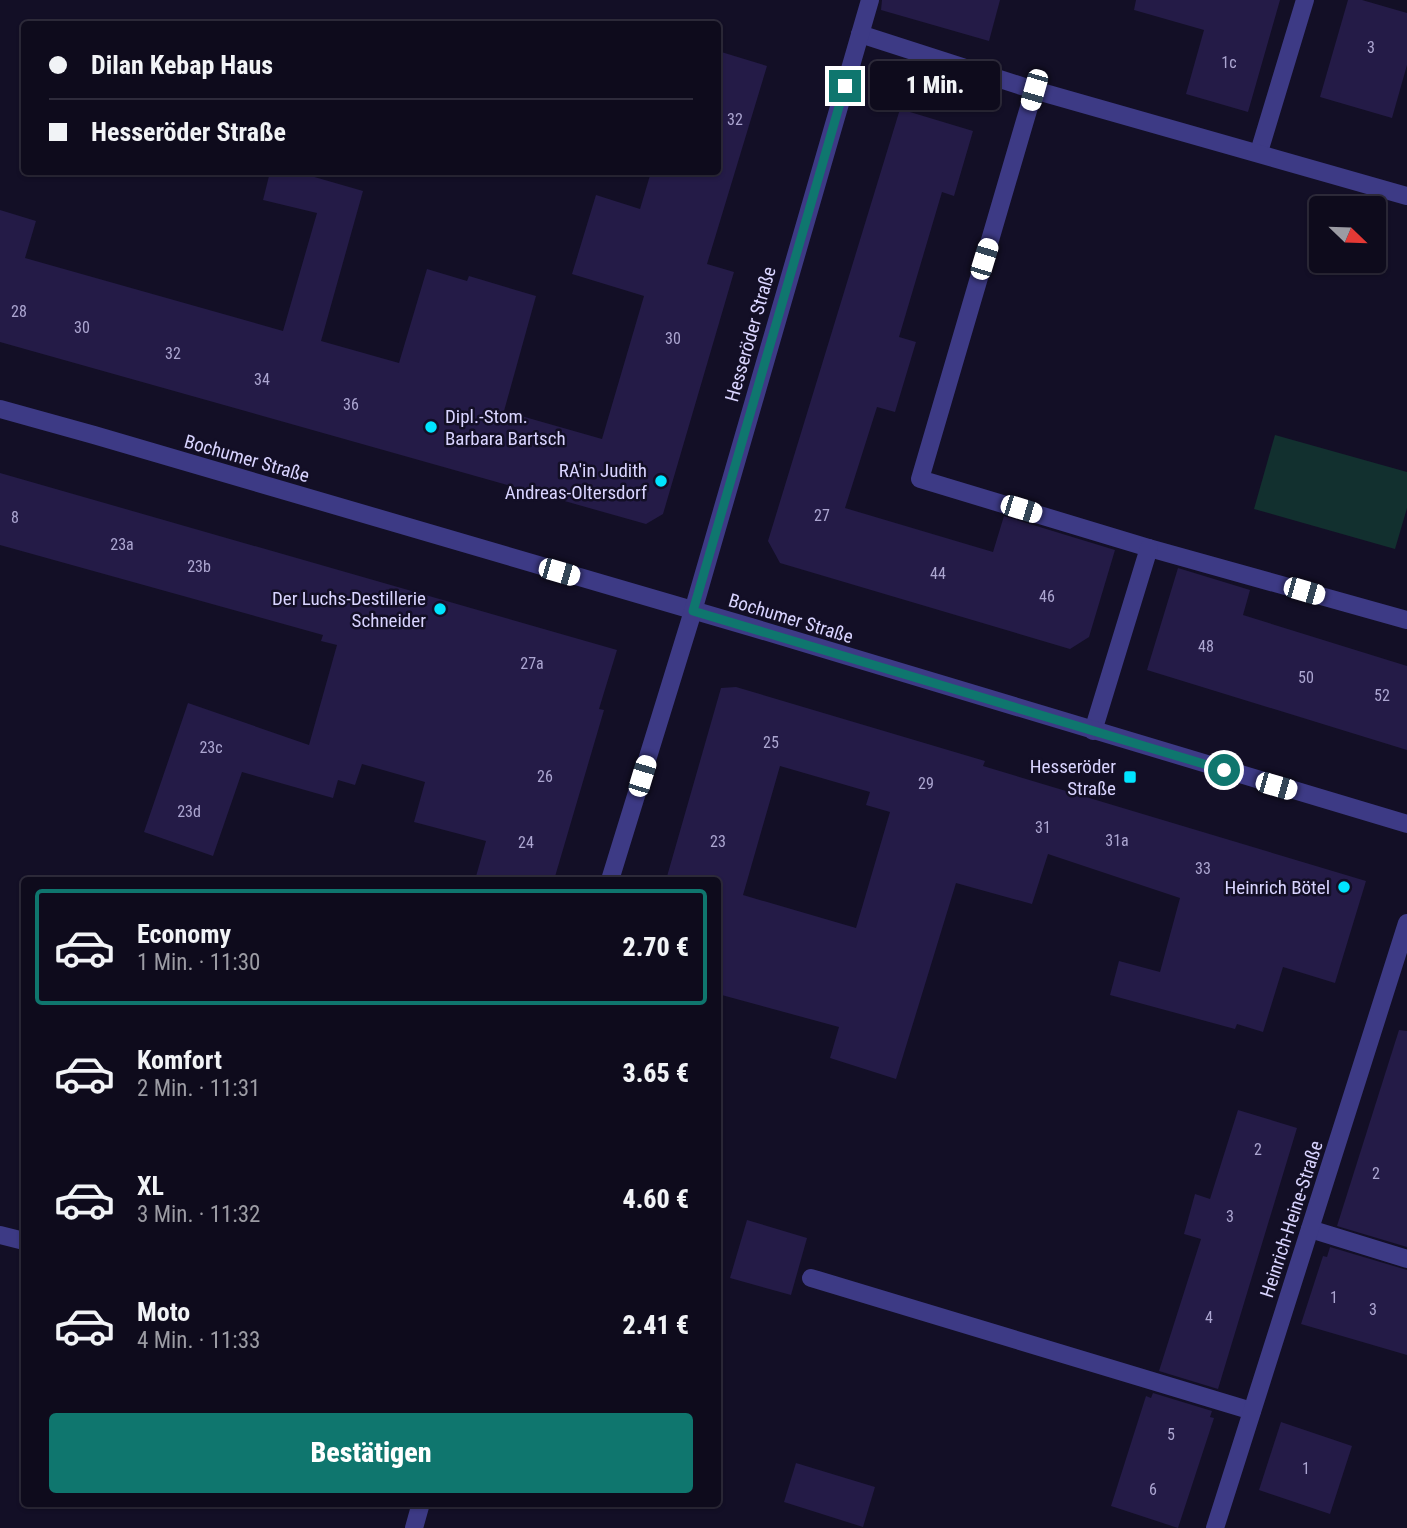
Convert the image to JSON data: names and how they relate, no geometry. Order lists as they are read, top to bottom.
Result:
{
  "streets": {
    "street": ["Hesseröder Straße", "Bochumer Straße", "Heinrich-Heine-Straße"]
  },
  "crossings": [
    ["Hesseröder Straße", "Bochumer Straße"]
  ],
  "places": {
    "other": [
      "Dipl.-Stom. Barbara Bartsch",
      "RA'in Judith Andreas-Oltersdorf",
      "Der Luchs-Destillerie Schneider",
      "Heinrich Bötel"
    ],
    "transit": ["Hesseröder Straße"]
  },
  "house_numbers": [
    "3",
    "1c",
    "32",
    "28",
    "30",
    "30",
    "32",
    "34",
    "36",
    "27",
    "8",
    "23a",
    "23b",
    "44",
    "46",
    "48",
    "27a",
    "50",
    "52",
    "25",
    "23c",
    "26",
    "29",
    "23d",
    "31",
    "31a",
    "23",
    "24",
    "33",
    "2",
    "2",
    "3",
    "1",
    "3",
    "4",
    "5",
    "1",
    "6"
  ],
  "north": "bottom right",
  "page": {
    "banner": ["Dilan Kebap Haus", "Hesseröder Straße"],
    "bubble": "1 Min.",
    "list": [
      {
        "name": "Economy",
        "note": "1 Min. · 11:30",
        "value": "2.70 €"
      },
      {
        "name": "Komfort",
        "note": "2 Min. · 11:31",
        "value": "3.65 €"
      },
      {
        "name": "XL",
        "note": "3 Min. · 11:32",
        "value": "4.60 €"
      },
      {
        "name": "Moto",
        "note": "4 Min. · 11:33",
        "value": "2.41 €"
      }
    ],
    "buttons": "Bestätigen"
  }
}
